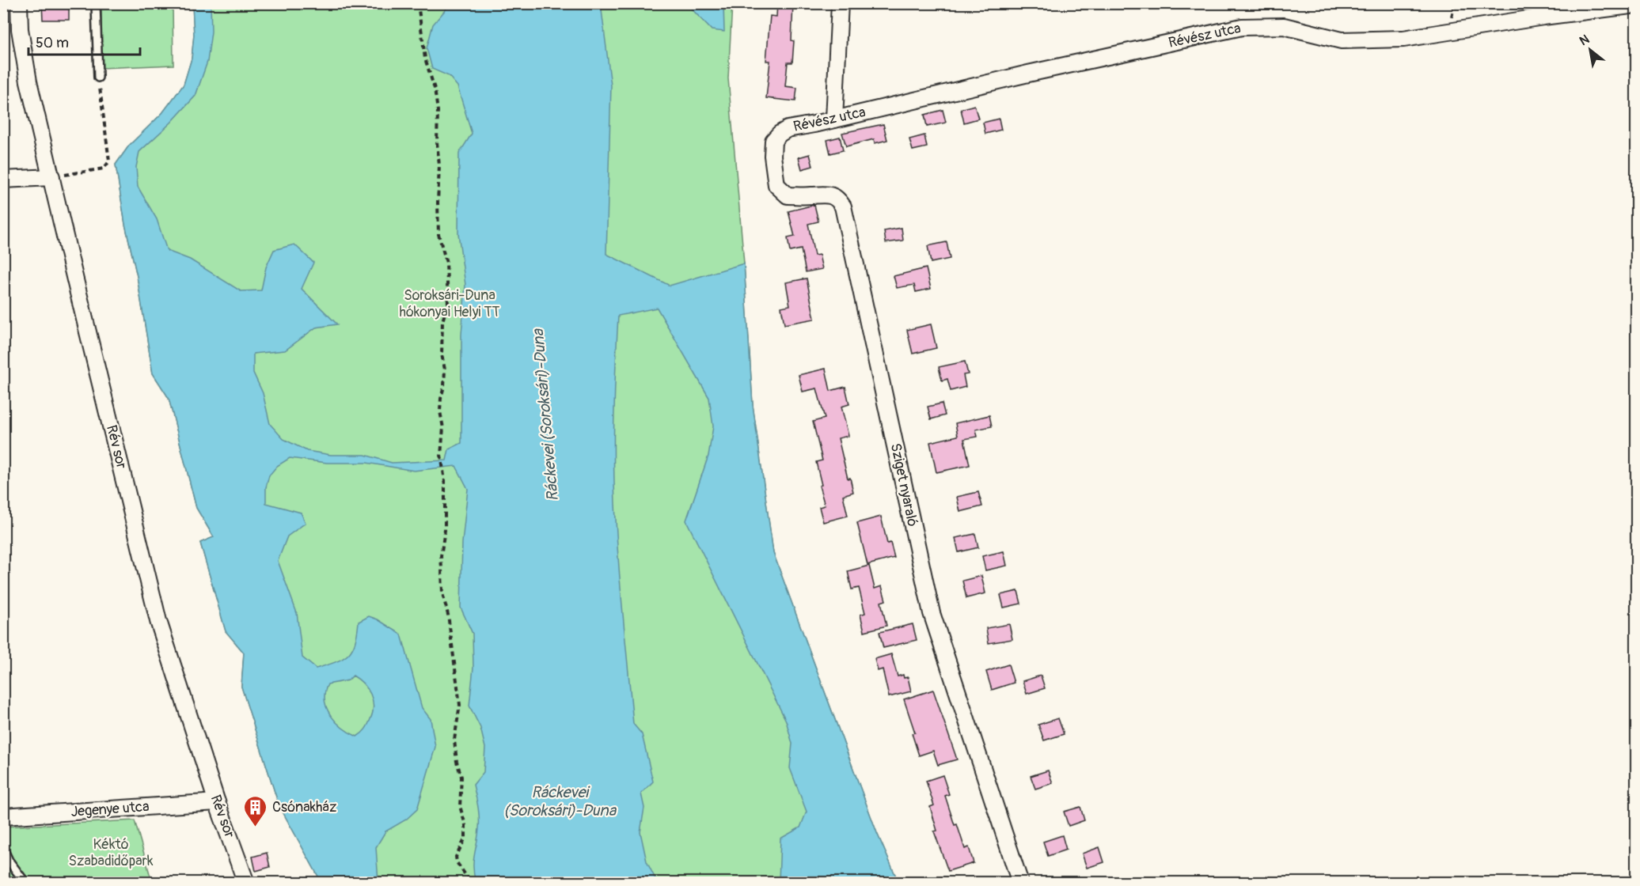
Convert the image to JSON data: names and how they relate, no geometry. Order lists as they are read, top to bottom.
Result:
{
  "streets": {
    "street": [
      "Révész utca",
      "Rév sor",
      "Sziget nyaraló",
      "Jegenye utca"
    ]
  },
  "crossings": [
    ["Révész utca", "Sziget nyaraló"],
    ["Rév sor", "Jegenye utca"]
  ],
  "water": ["Ráckevei (Soroksári)-Duna"],
  "parks": ["Soroksári-Duna hókonyai Helyi TT", "Kéktó Szabadidőpark"],
  "places": {
    "building": ["Csónakház"]
  },
  "scale_bar": "50 m",
  "north": "top left"
}
